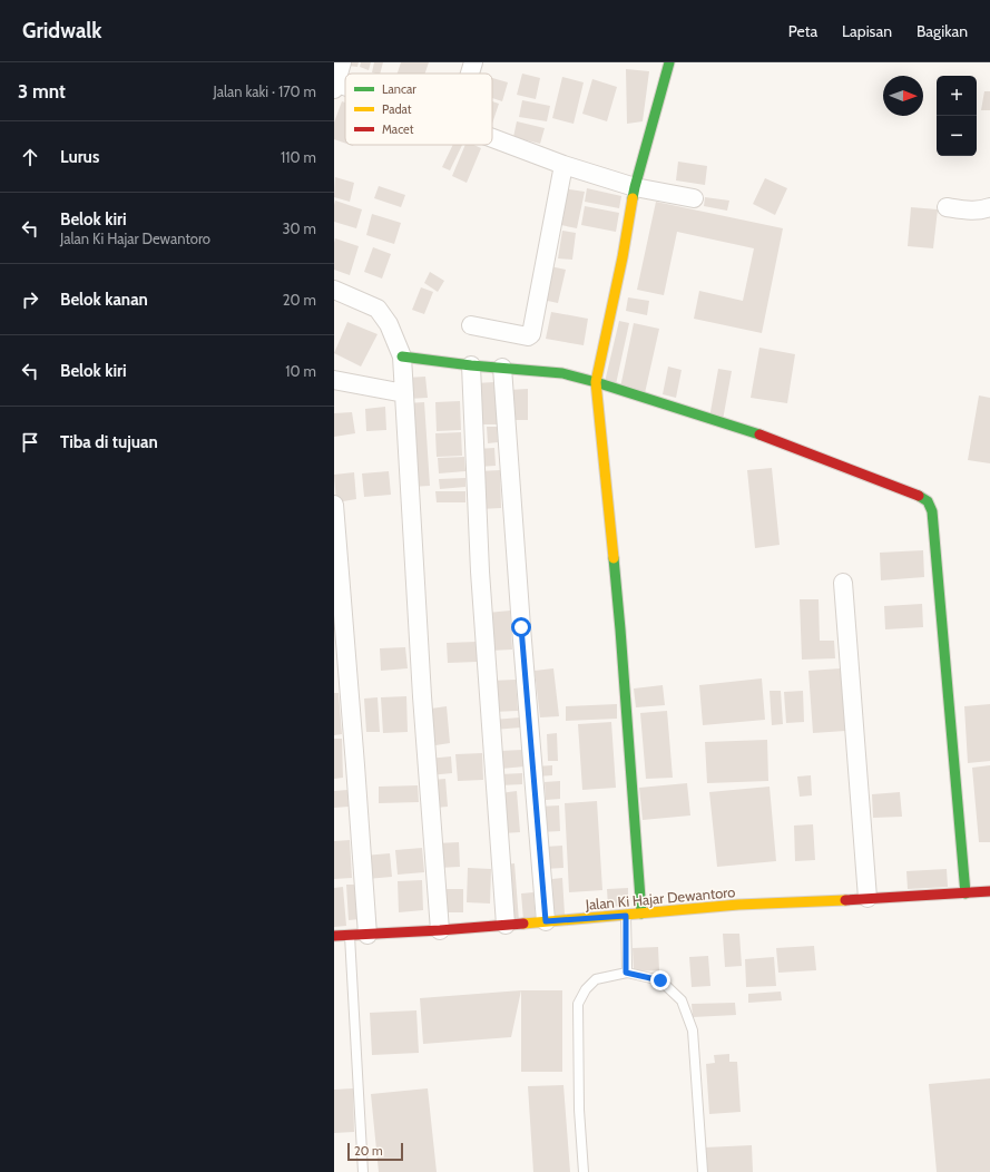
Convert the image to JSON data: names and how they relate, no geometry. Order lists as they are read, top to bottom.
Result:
{
  "streets": {
    "street": ["Jalan Ki Hajar Dewantoro"]
  },
  "legend": ["Lancar", "Padat", "Macet"],
  "scale_bar": "20 m",
  "north": "right",
  "page": {
    "header": "Gridwalk",
    "nav": ["Peta", "Lapisan", "Bagikan"],
    "heading": ["3 mnt", "Jalan kaki · 170 m"],
    "map_buttons": ["+", "−"],
    "list": [
      ["Lurus", "110 m"],
      ["Belok kiri", "Jalan Ki Hajar Dewantoro", "30 m"],
      ["Belok kanan", "20 m"],
      ["Belok kiri", "10 m"],
      "Tiba di tujuan"
    ],
    "scale": "20 m"
  }
}
